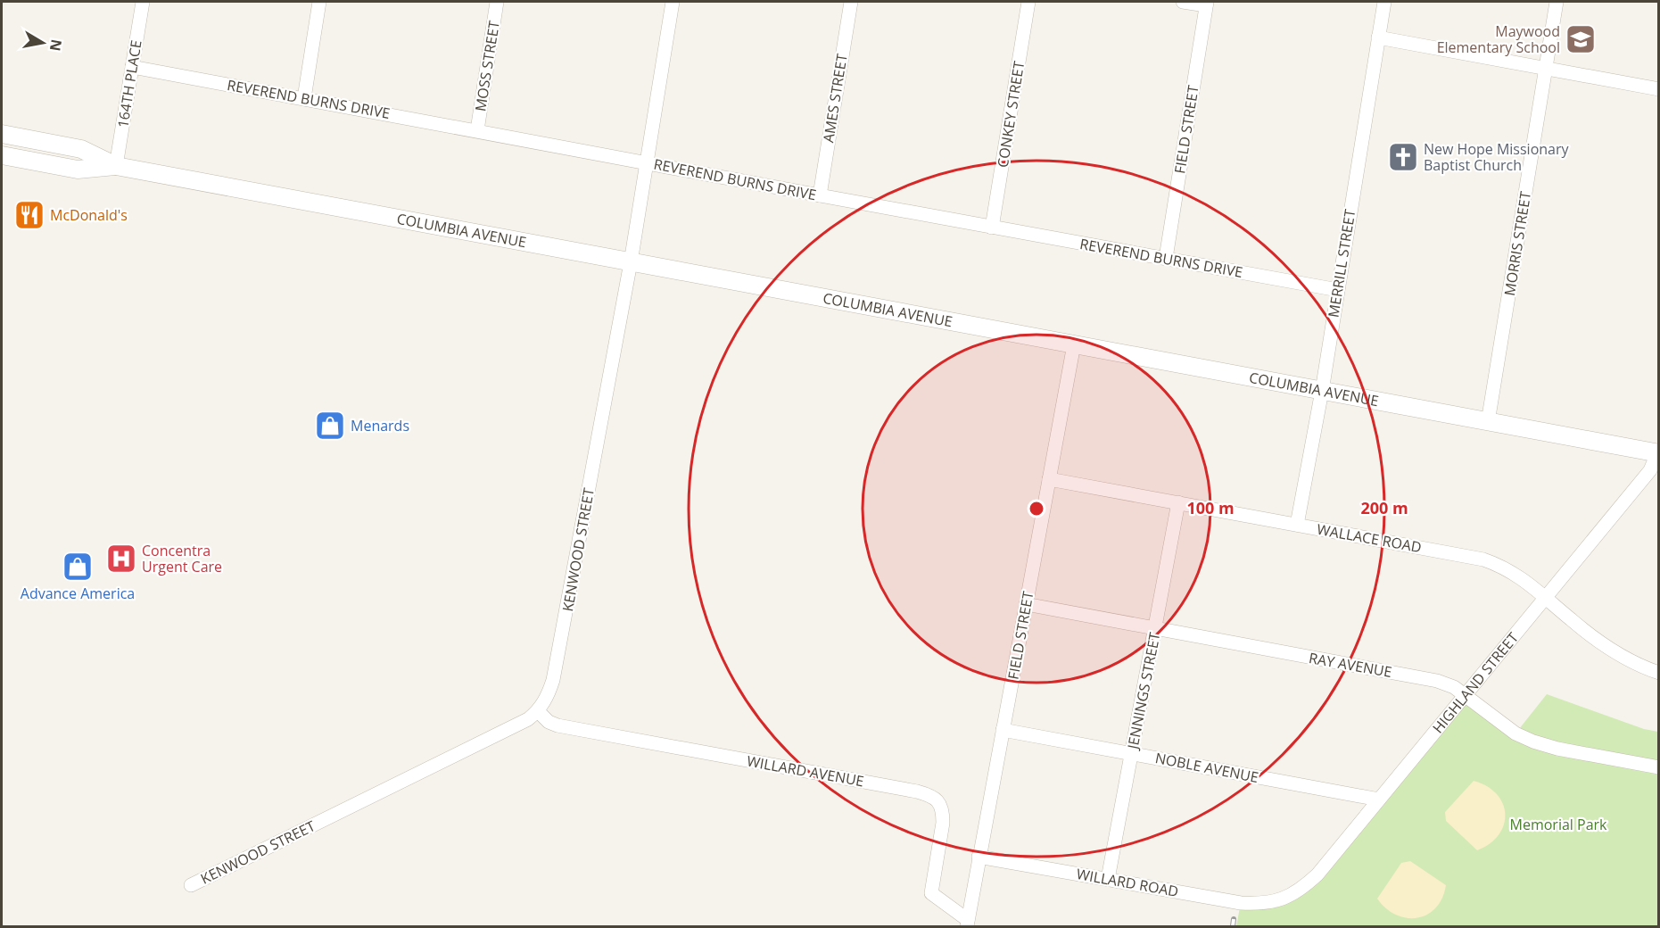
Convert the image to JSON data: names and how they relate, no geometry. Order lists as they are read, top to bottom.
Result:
{
  "streets": {
    "street": [
      "MOSS STREET",
      "164TH PLACE",
      "AMES STREET",
      "REVEREND BURNS DRIVE",
      "CONKEY STREET",
      "FIELD STREET",
      "COLUMBIA AVENUE",
      "MORRIS STREET",
      "MERRILL STREET",
      "WALLACE ROAD",
      "KENWOOD STREET",
      "RAY AVENUE",
      "HIGHLAND STREET",
      "JENNINGS STREET",
      "NOBLE AVENUE",
      "WILLARD AVENUE",
      "WILLARD ROAD"
    ]
  },
  "crossings": [
    ["MOSS STREET", "REVEREND BURNS DRIVE"],
    ["164TH PLACE", "REVEREND BURNS DRIVE"],
    ["164TH PLACE", "COLUMBIA AVENUE"],
    ["AMES STREET", "REVEREND BURNS DRIVE"],
    ["REVEREND BURNS DRIVE", "CONKEY STREET"],
    ["REVEREND BURNS DRIVE", "FIELD STREET"],
    ["REVEREND BURNS DRIVE", "MERRILL STREET"],
    ["REVEREND BURNS DRIVE", "KENWOOD STREET"],
    ["FIELD STREET", "COLUMBIA AVENUE"],
    ["FIELD STREET", "WALLACE ROAD"],
    ["FIELD STREET", "RAY AVENUE"],
    ["FIELD STREET", "NOBLE AVENUE"],
    ["FIELD STREET", "WILLARD AVENUE"],
    ["FIELD STREET", "WILLARD ROAD"],
    ["COLUMBIA AVENUE", "MORRIS STREET"],
    ["COLUMBIA AVENUE", "MERRILL STREET"],
    ["COLUMBIA AVENUE", "KENWOOD STREET"],
    ["COLUMBIA AVENUE", "HIGHLAND STREET"],
    ["MERRILL STREET", "WALLACE ROAD"],
    ["WALLACE ROAD", "HIGHLAND STREET"],
    ["WALLACE ROAD", "JENNINGS STREET"],
    ["KENWOOD STREET", "WILLARD AVENUE"],
    ["RAY AVENUE", "HIGHLAND STREET"],
    ["RAY AVENUE", "JENNINGS STREET"],
    ["HIGHLAND STREET", "NOBLE AVENUE"],
    ["HIGHLAND STREET", "WILLARD ROAD"],
    ["JENNINGS STREET", "NOBLE AVENUE"],
    ["JENNINGS STREET", "WILLARD ROAD"]
  ],
  "parks": ["Memorial Park"],
  "places": {
    "school or university": ["Maywood Elementary School"],
    "church": ["New Hope Missionary Baptist Church"],
    "restaurant": ["McDonald's"],
    "shop": ["Menards", "Advance America"],
    "hospital": ["Concentra Urgent Care"]
  },
  "north": "right",
  "rings": ["100 m", "200 m"]
}
